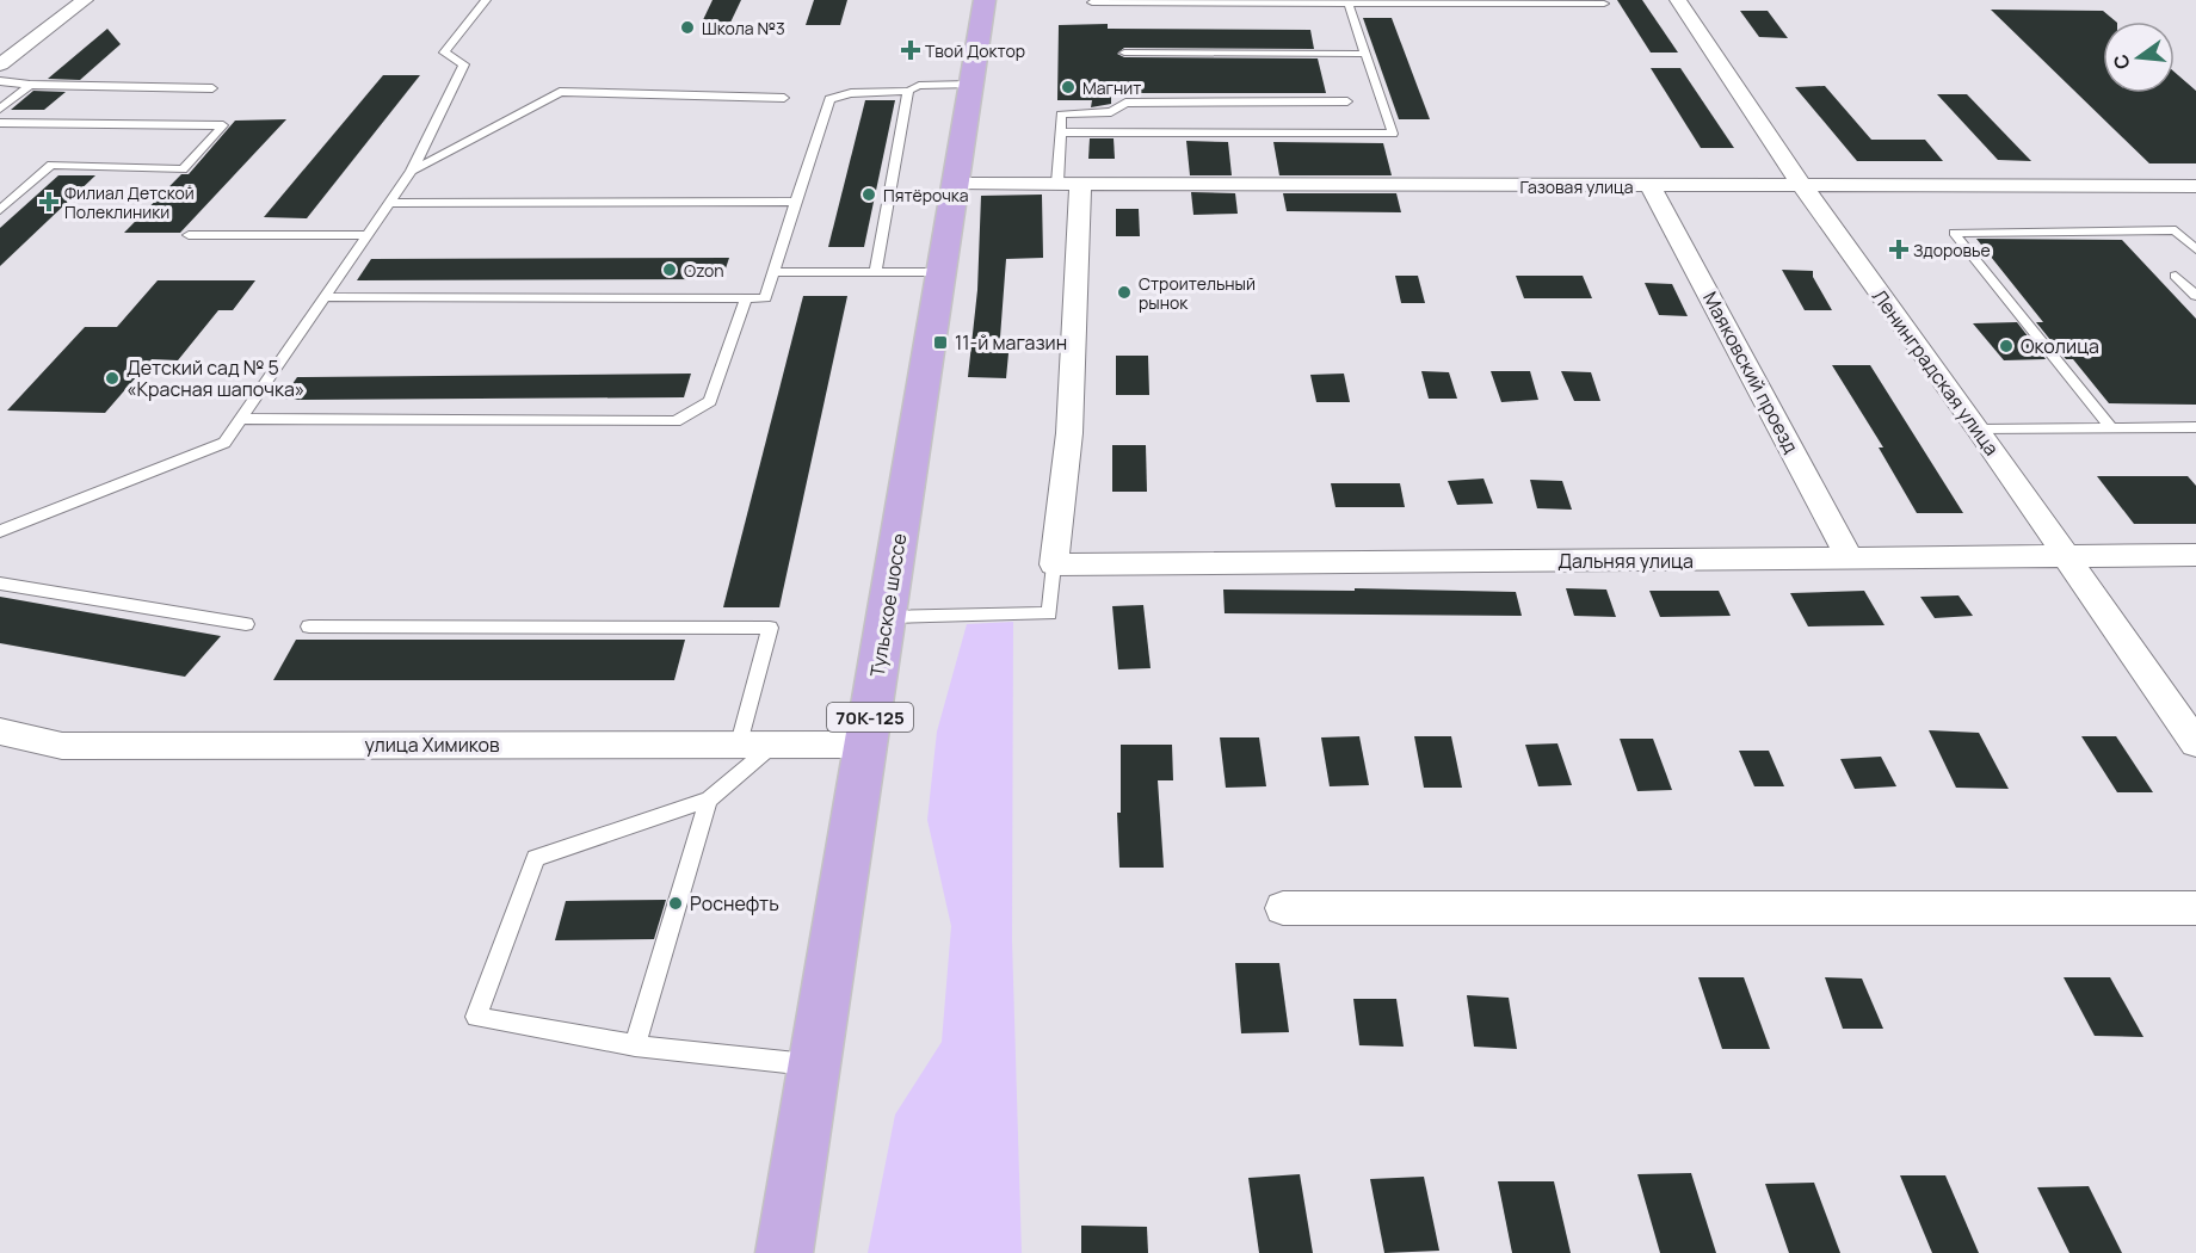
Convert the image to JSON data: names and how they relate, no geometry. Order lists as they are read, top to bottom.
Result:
{
  "streets": {
    "main road": ["Тульское шоссе", "70К-125"],
    "street": [
      "Газовая улица",
      "Маяковский проезд",
      "Ленинградская улица",
      "Дальняя улица",
      "улица Химиков"
    ]
  },
  "crossings": [
    ["Газовая улица", "Маяковский проезд"],
    ["Газовая улица", "Ленинградская улица"],
    ["Газовая улица", "Тульское шоссе"],
    ["Маяковский проезд", "Дальняя улица"],
    ["Ленинградская улица", "Дальняя улица"],
    ["Тульское шоссе", "улица Химиков"]
  ],
  "places": {
    "other": [
      "Школа №3",
      "Магнит",
      "Пятёрочка",
      "Ozon",
      "Строительный рынок",
      "Околица",
      "Детский сад № 5 «Красная шапочка»",
      "Роснефть"
    ],
    "health": ["Твой Доктор", "Филиал Детской Полеклиники", "Здоровье"],
    "transit": ["11-й магазин"]
  },
  "north": "left"
}
